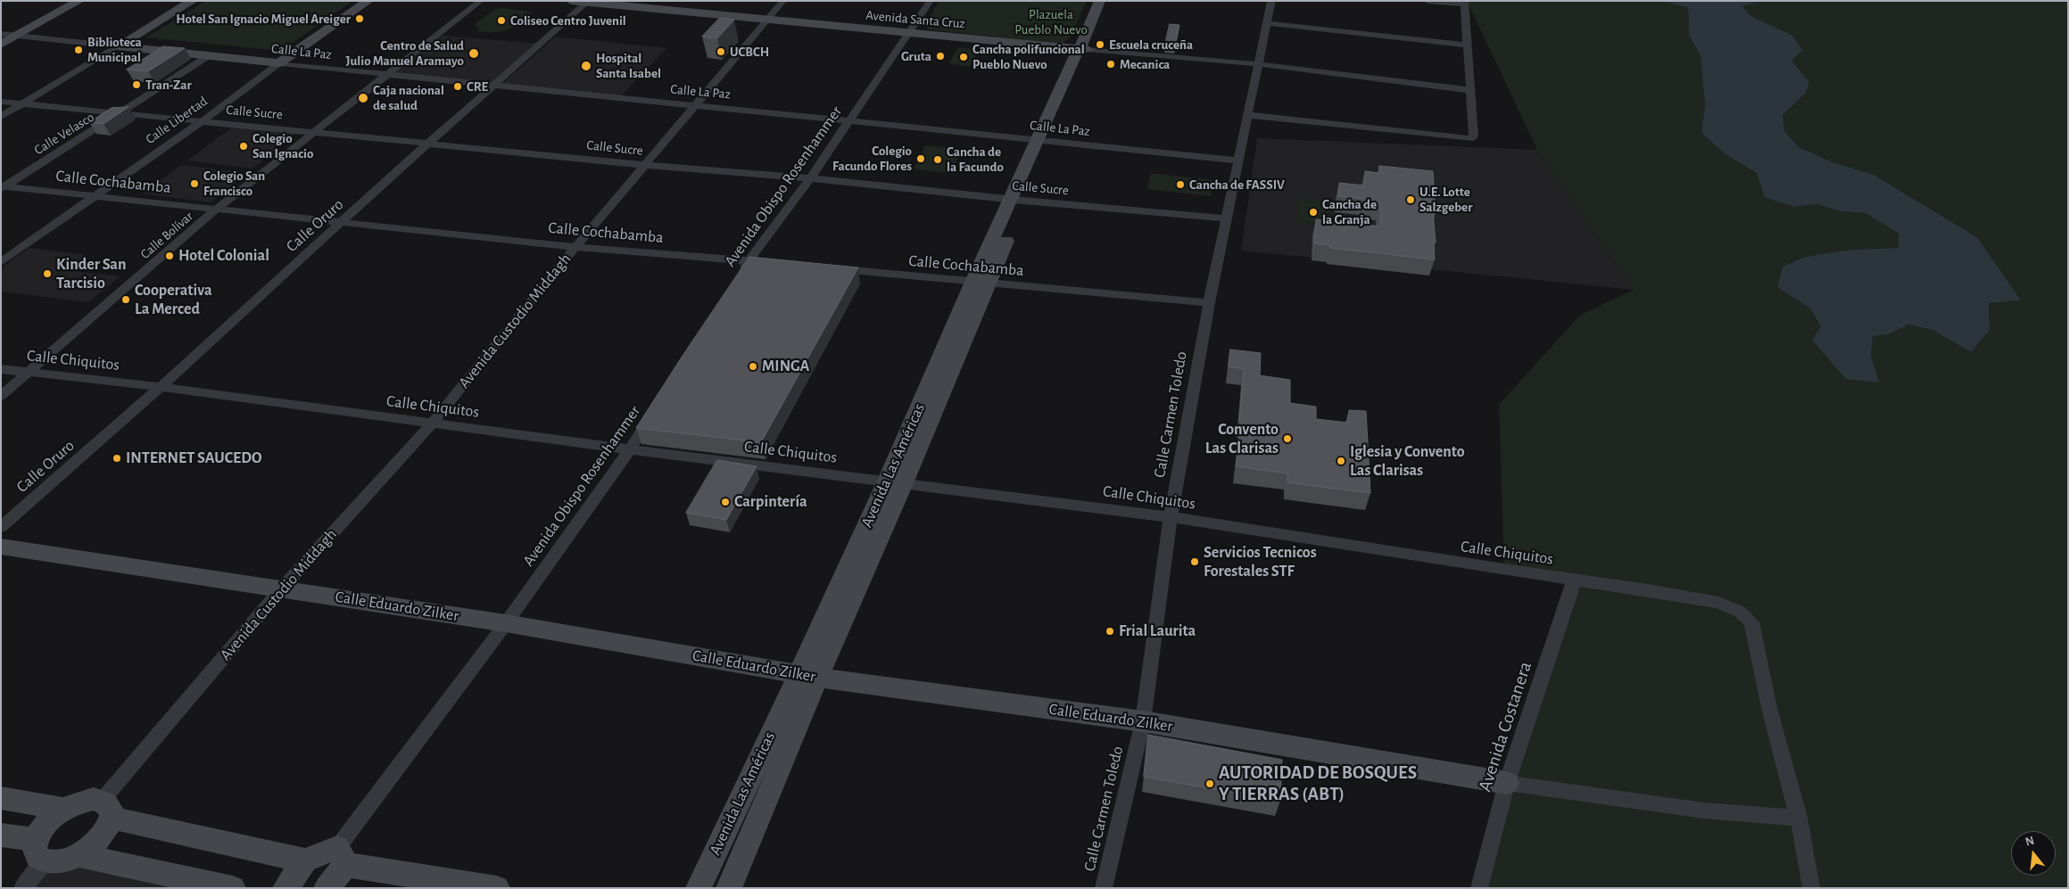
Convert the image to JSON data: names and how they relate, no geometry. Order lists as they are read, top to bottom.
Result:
{
  "streets": {
    "main road": [
      "Avenida Santa Cruz",
      "Calle La Paz",
      "Calle Libertad",
      "Avenida Las Américas",
      "Calle Eduardo Zilker"
    ],
    "street": [
      "Calle Sucre",
      "Calle Velasco",
      "Calle Cochabamba",
      "Avenida Obispo Rosenhammer",
      "Calle Oruro",
      "Calle Bolívar",
      "Avenida Custodio Middagh",
      "Calle Chiquitos",
      "Calle Carmen Toledo",
      "Avenida Costanera"
    ]
  },
  "crossings": [
    ["Avenida Santa Cruz", "Avenida Obispo Rosenhammer"],
    ["Avenida Santa Cruz", "Calle Oruro"],
    ["Avenida Santa Cruz", "Avenida Custodio Middagh"],
    ["Avenida Santa Cruz", "Calle Carmen Toledo"],
    ["Avenida Santa Cruz", "Avenida Las Américas"],
    ["Calle La Paz", "Calle Libertad"],
    ["Calle La Paz", "Calle Velasco"],
    ["Calle La Paz", "Avenida Obispo Rosenhammer"],
    ["Calle La Paz", "Calle Oruro"],
    ["Calle La Paz", "Calle Bolívar"],
    ["Calle La Paz", "Avenida Custodio Middagh"],
    ["Calle La Paz", "Calle Carmen Toledo"],
    ["Calle La Paz", "Avenida Las Américas"],
    ["Calle Sucre", "Calle Libertad"],
    ["Calle Sucre", "Calle Velasco"],
    ["Calle Sucre", "Avenida Obispo Rosenhammer"],
    ["Calle Sucre", "Calle Oruro"],
    ["Calle Sucre", "Calle Bolívar"],
    ["Calle Sucre", "Avenida Custodio Middagh"],
    ["Calle Sucre", "Calle Carmen Toledo"],
    ["Calle Sucre", "Avenida Las Américas"],
    ["Calle Libertad", "Calle Cochabamba"],
    ["Calle Velasco", "Calle Cochabamba"],
    ["Calle Cochabamba", "Avenida Obispo Rosenhammer"],
    ["Calle Cochabamba", "Calle Oruro"],
    ["Calle Cochabamba", "Calle Bolívar"],
    ["Calle Cochabamba", "Avenida Custodio Middagh"],
    ["Calle Cochabamba", "Calle Carmen Toledo"],
    ["Calle Cochabamba", "Avenida Las Américas"],
    ["Avenida Obispo Rosenhammer", "Calle Chiquitos"],
    ["Avenida Obispo Rosenhammer", "Calle Eduardo Zilker"],
    ["Calle Oruro", "Calle Chiquitos"],
    ["Calle Bolívar", "Calle Chiquitos"],
    ["Avenida Custodio Middagh", "Calle Chiquitos"],
    ["Avenida Custodio Middagh", "Calle Eduardo Zilker"],
    ["Calle Chiquitos", "Calle Carmen Toledo"],
    ["Calle Chiquitos", "Avenida Las Américas"],
    ["Calle Chiquitos", "Avenida Costanera"],
    ["Calle Carmen Toledo", "Calle Eduardo Zilker"],
    ["Avenida Las Américas", "Calle Eduardo Zilker"],
    ["Calle Eduardo Zilker", "Avenida Costanera"]
  ],
  "parks": ["Plazuela Pueblo Nuevo"],
  "places": [
    "Hotel San Ignacio Miguel Areiger",
    "Coliseo Centro Juvenil",
    "Escuela cruceña",
    "Biblioteca Municipal",
    "UCBCH",
    "Centro de Salud Julio Manuel Aramayo",
    "Gruta",
    "Cancha polifuncional Pueblo Nuevo",
    "Mecanica",
    "Hospital Santa Isabel",
    "Tran-Zar",
    "CRE",
    "Caja nacional de salud",
    "Colegio San Ignacio",
    "Colegio Facundo Flores",
    "Cancha de la Facundo",
    "Colegio San Francisco",
    "Cancha de FASSIV",
    "U.E. Lotte Salzgeber",
    "Cancha de la Granja",
    "Hotel Colonial",
    "Kinder San Tarcisio",
    "Cooperativa La Merced",
    "MINGA",
    "Convento Las Clarisas",
    "INTERNET SAUCEDO",
    "Iglesia y Convento Las Clarisas",
    "Carpintería",
    "Servicios Tecnicos Forestales STF",
    "Frial Laurita",
    "AUTORIDAD DE BOSQUES Y TIERRAS (ABT)"
  ],
  "north": "top"
}
